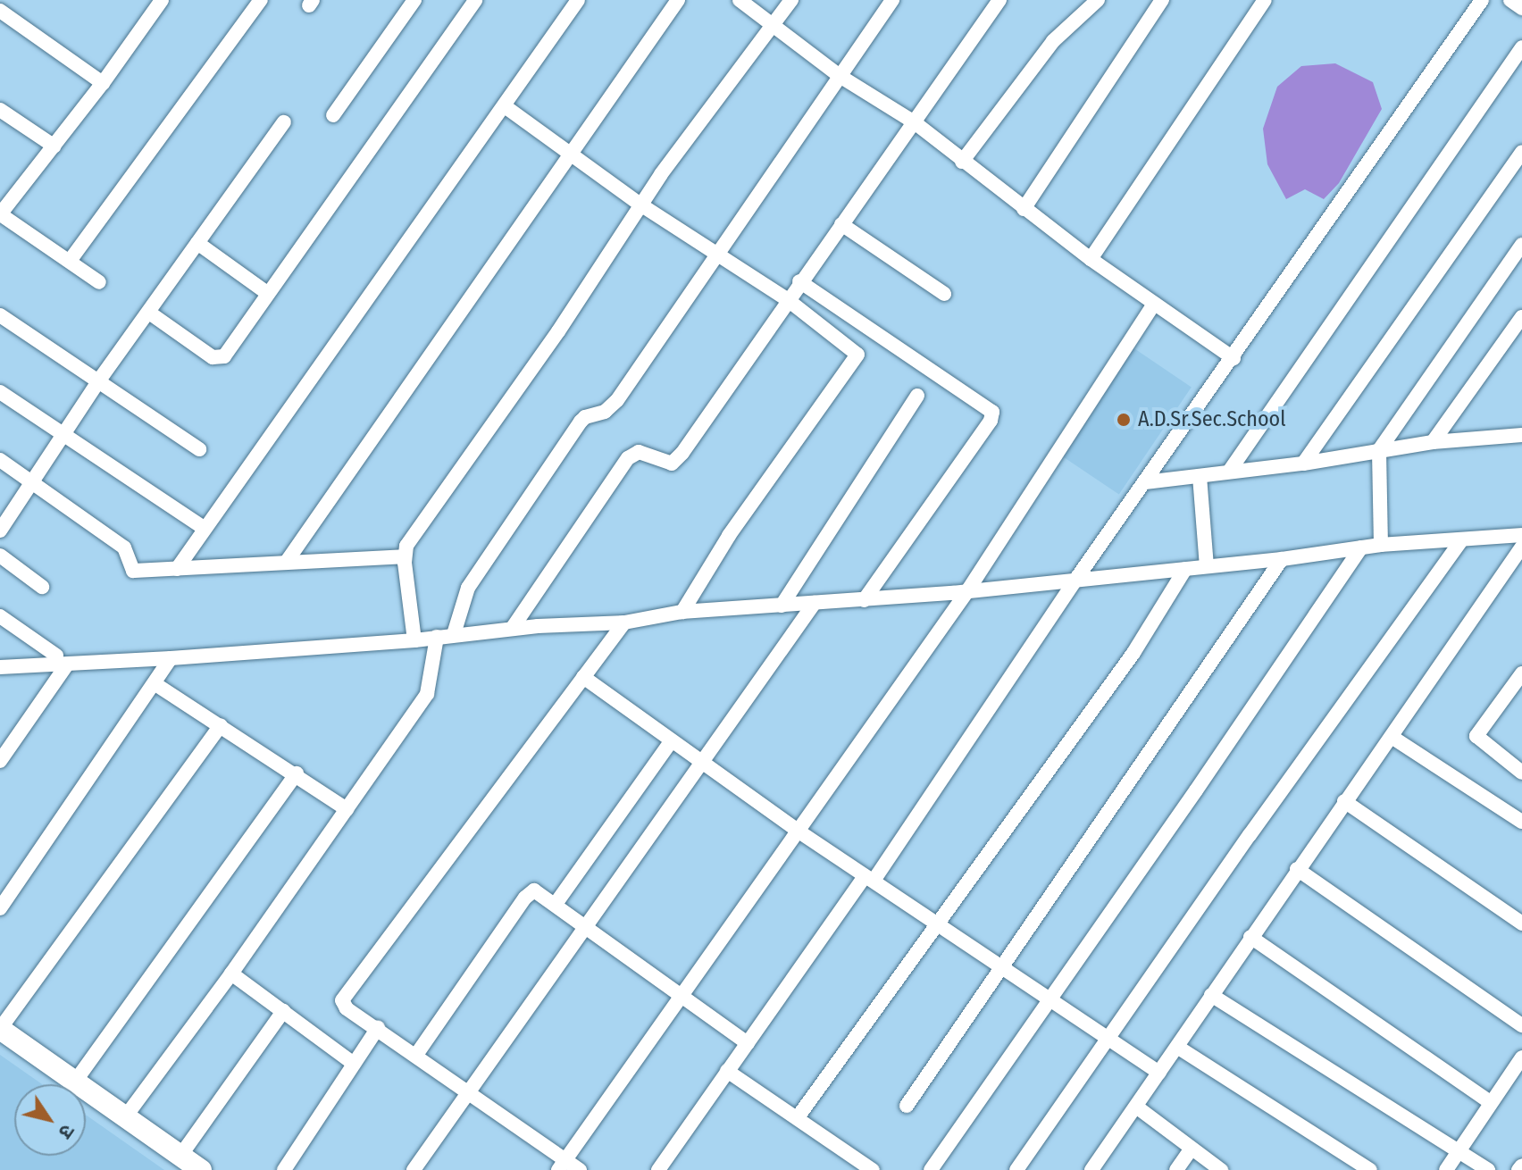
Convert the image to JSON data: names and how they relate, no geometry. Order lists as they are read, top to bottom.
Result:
{
  "places": ["A.D.Sr.Sec.School"],
  "north": "bottom right"
}
